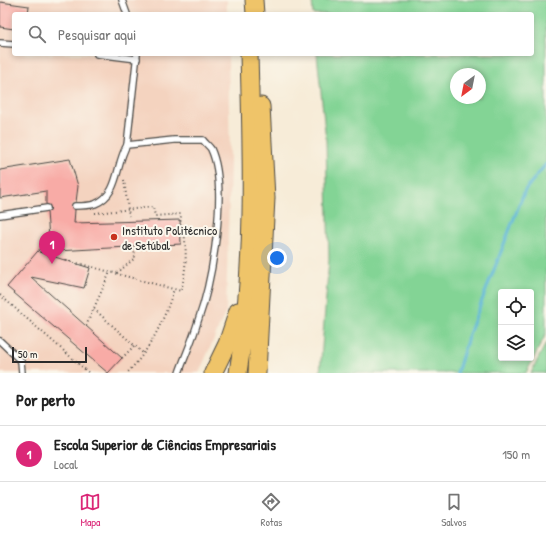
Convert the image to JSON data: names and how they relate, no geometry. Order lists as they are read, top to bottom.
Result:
{
  "places": ["Instituto Politécnico de Setúbal"],
  "scale_bar": "50 m",
  "north": "bottom left",
  "page": {
    "search": "Pesquisar aqui",
    "pins": "1",
    "scale": "50 m",
    "heading": "Por perto",
    "list": [
      {
        "mark": "1",
        "name": "Escola Superior de Ciências Empresariais",
        "note": "Local",
        "value": "150 m"
      }
    ],
    "nav": ["Mapa", "Rotas", "Salvos"]
  }
}
